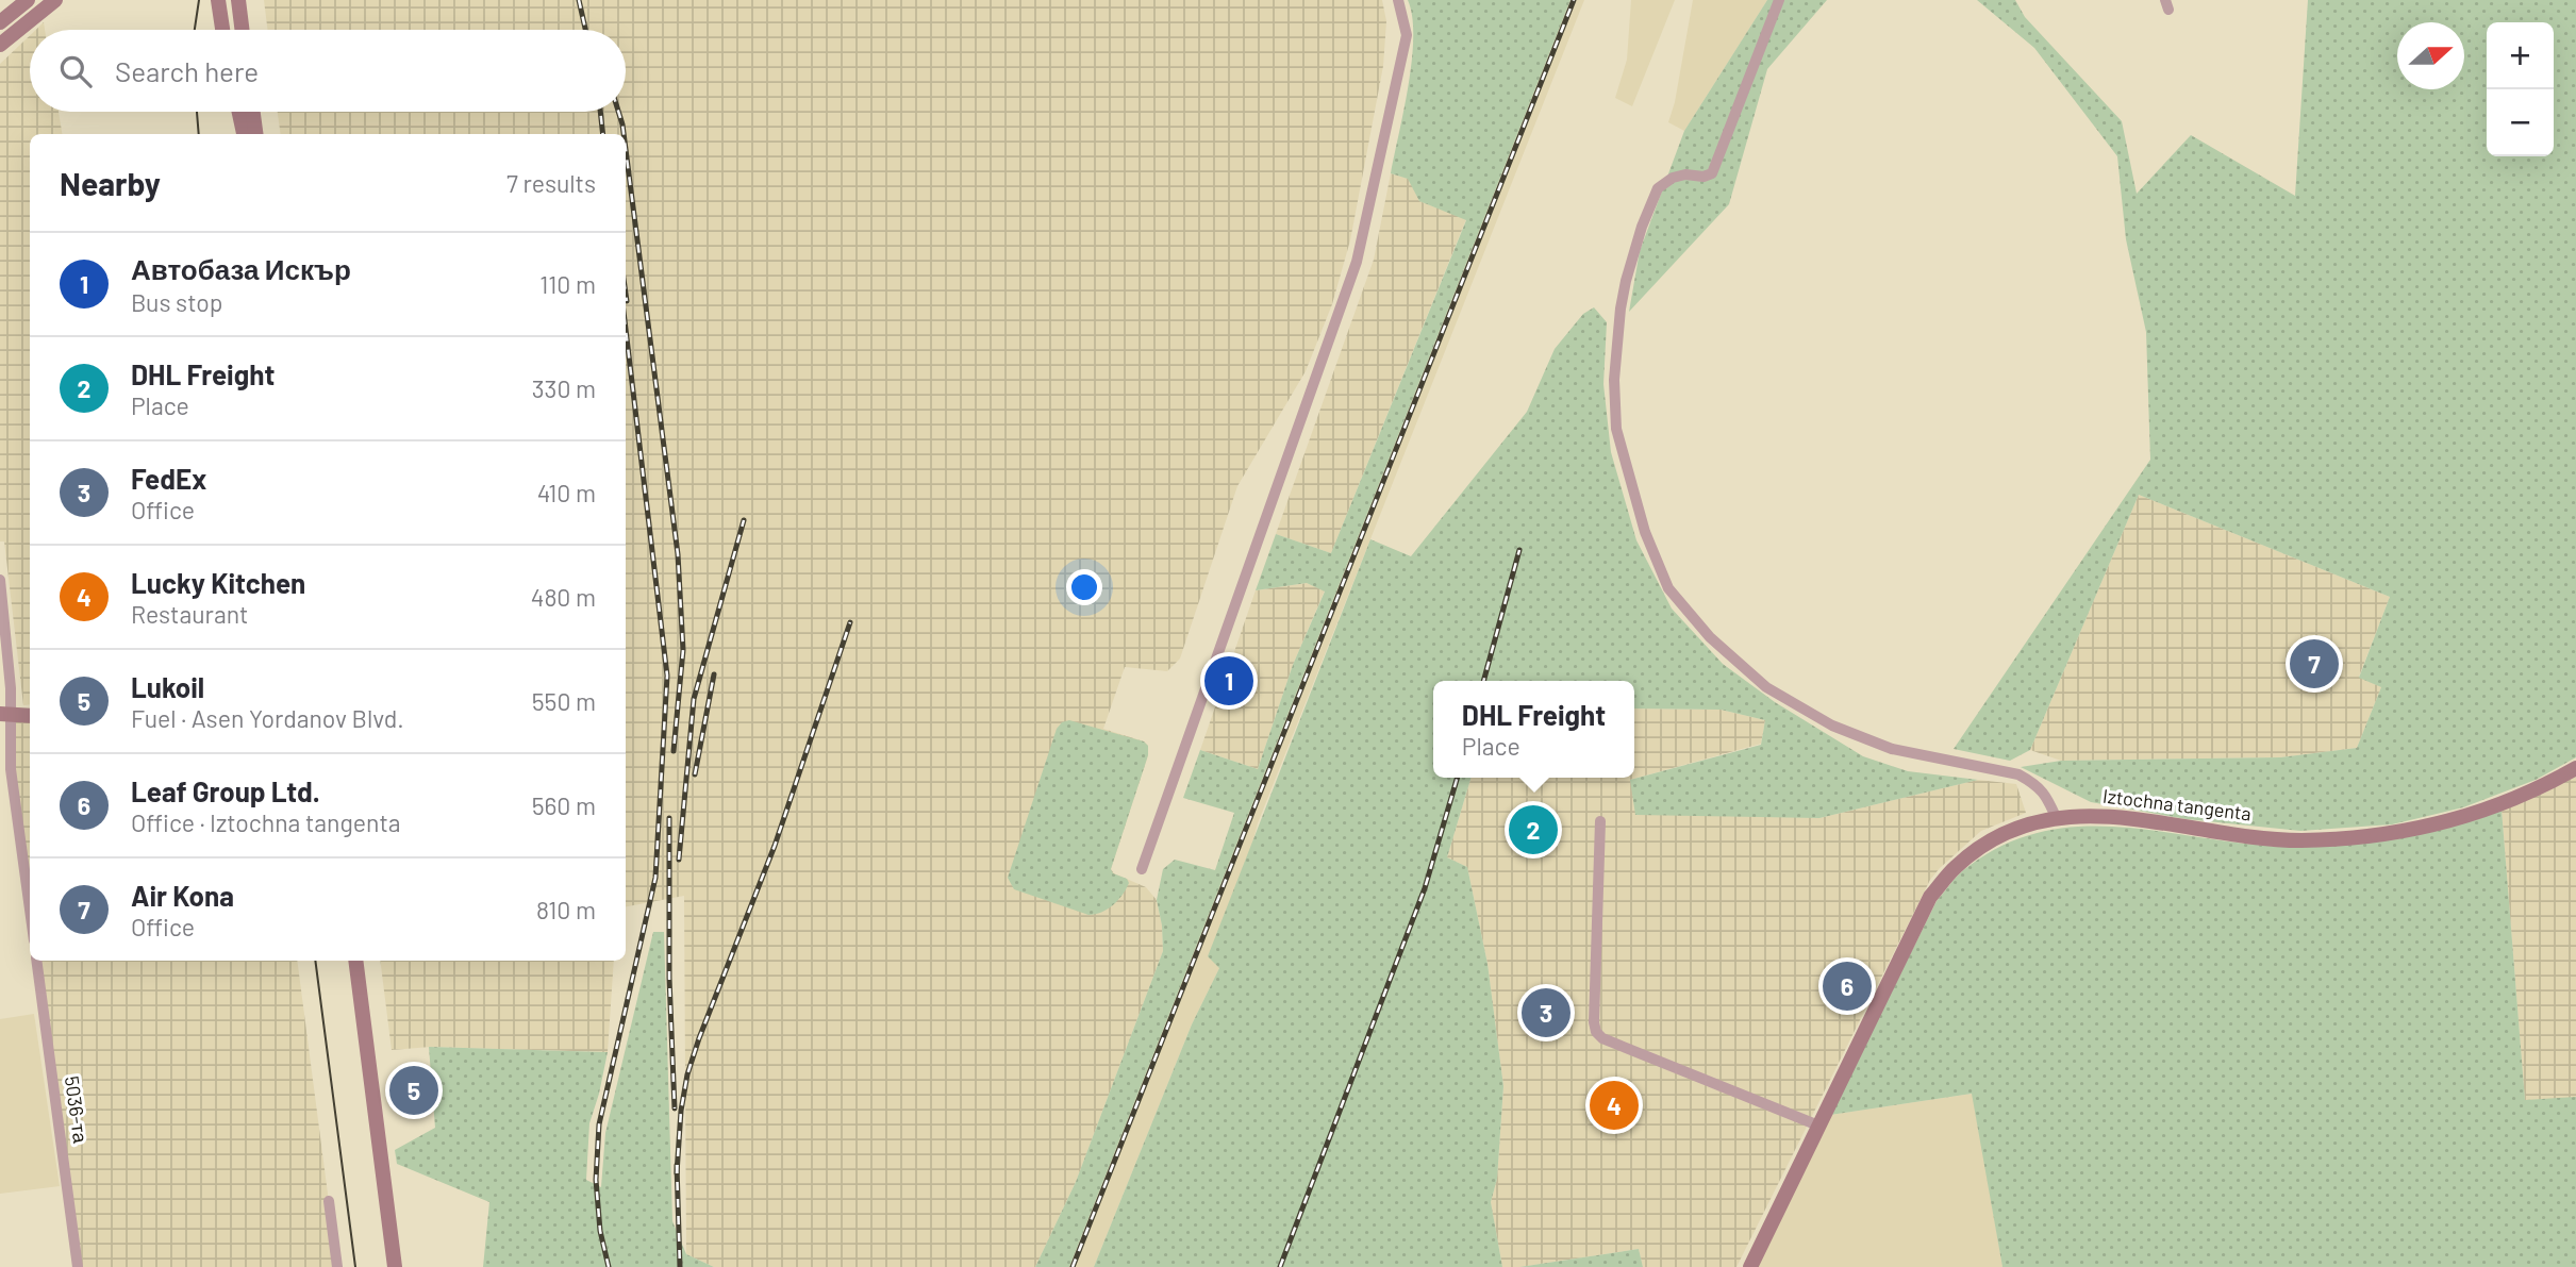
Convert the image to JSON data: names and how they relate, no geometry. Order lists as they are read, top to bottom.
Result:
{
  "streets": {
    "street": ["Iztochna tangenta", "5036-та"]
  },
  "north": "right",
  "page": {
    "map_buttons": ["+", "−"],
    "search": "Search here",
    "heading": ["Nearby", "7 results"],
    "list": [
      {
        "mark": "1",
        "name": "Автобаза Искър",
        "note": "Bus stop",
        "value": "110 m"
      },
      {
        "mark": "2",
        "name": "DHL Freight",
        "note": "Place",
        "value": "330 m"
      },
      {
        "mark": "3",
        "name": "FedEx",
        "note": "Office",
        "value": "410 m"
      },
      {
        "mark": "4",
        "name": "Lucky Kitchen",
        "note": "Restaurant",
        "value": "480 m"
      },
      {
        "mark": "5",
        "name": "Lukoil",
        "note": "Fuel · Asen Yordanov Blvd.",
        "value": "550 m"
      },
      {
        "mark": "6",
        "name": "Leaf Group Ltd.",
        "note": "Office · Iztochna tangenta",
        "value": "560 m"
      },
      {
        "mark": "7",
        "name": "Air Kona",
        "note": "Office",
        "value": "810 m"
      }
    ],
    "pins": [
      "7",
      "1",
      "2",
      "6",
      "3",
      "5",
      "4"
    ],
    "popup": ["DHL Freight", "Place"]
  }
}
